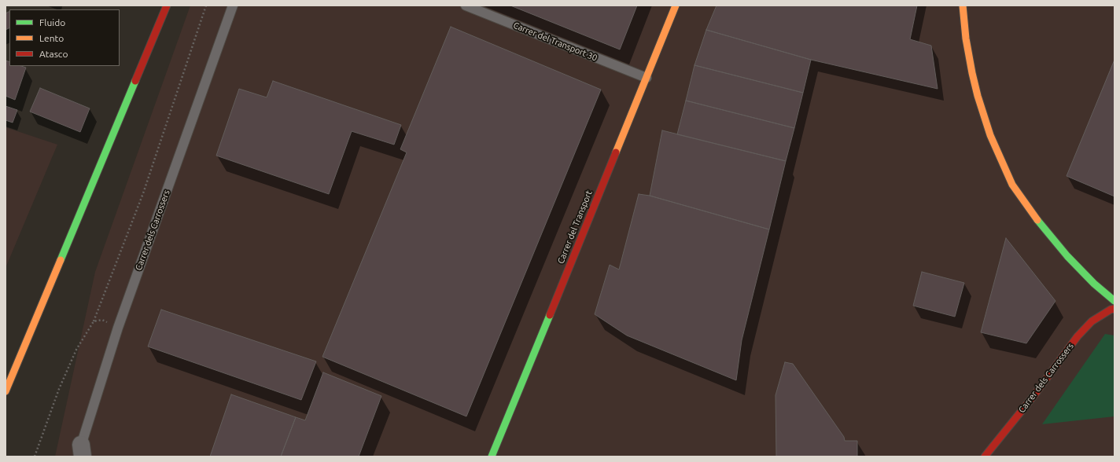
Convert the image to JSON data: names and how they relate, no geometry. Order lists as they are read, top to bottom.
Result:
{
  "streets": {
    "street": ["Carrer del Transport", "Carrer dels Carrossers"],
    "lane": ["Carrer del Transport 30"]
  },
  "crossings": [
    ["Carrer del Transport 30", "Carrer del Transport"]
  ],
  "legend": ["Fluido", "Lento", "Atasco"]
}
